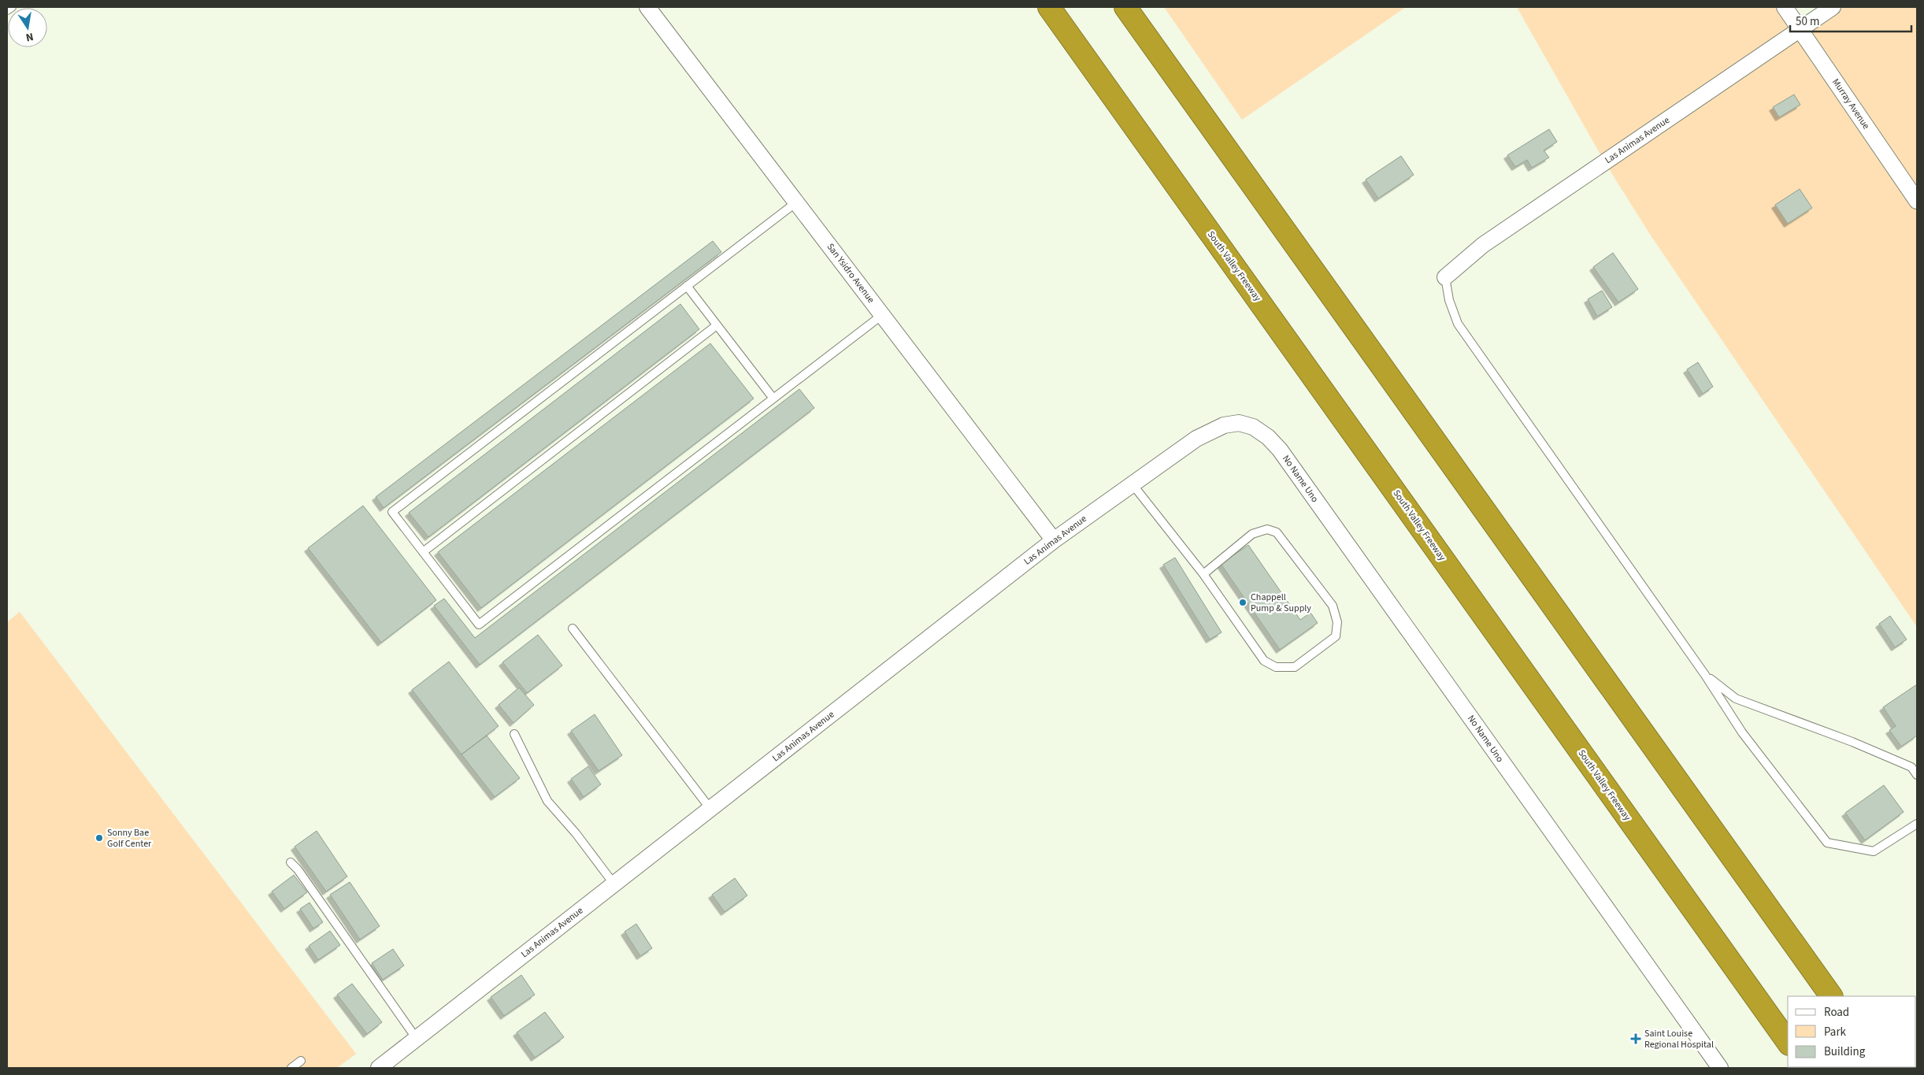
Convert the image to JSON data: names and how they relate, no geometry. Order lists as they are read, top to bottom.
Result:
{
  "streets": {
    "highway": ["South Valley Freeway"],
    "street": [
      "Murray Avenue",
      "Las Animas Avenue",
      "San Ysidro Avenue",
      "No Name Uno"
    ]
  },
  "crossings": [
    ["Murray Avenue", "Las Animas Avenue"],
    ["Las Animas Avenue", "San Ysidro Avenue"],
    ["Las Animas Avenue", "No Name Uno"]
  ],
  "places": {
    "other": ["Chappell Pump & Supply", "Sonny Bae Golf Center"],
    "health": ["Saint Louise Regional Hospital"]
  },
  "legend": ["Road", "Park", "Building"],
  "scale_bar": "50 m",
  "north": "bottom"
}
